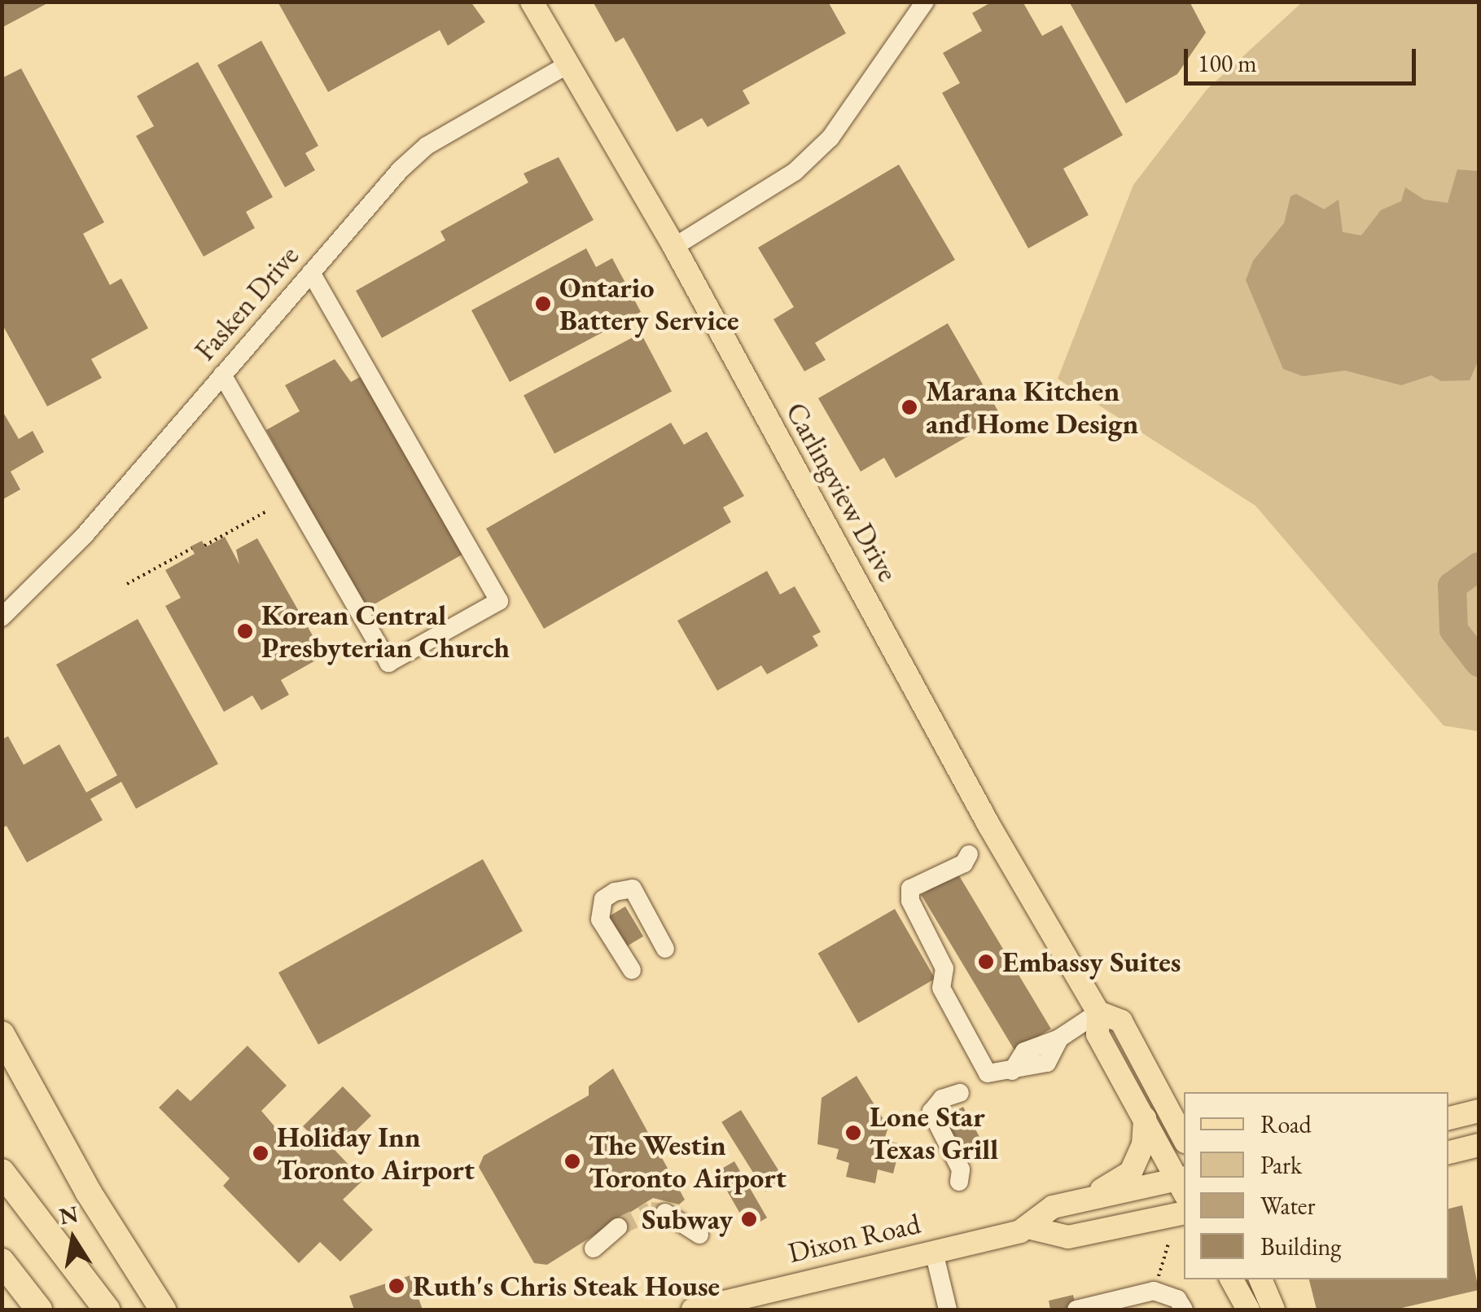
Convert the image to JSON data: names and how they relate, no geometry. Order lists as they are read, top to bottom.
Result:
{
  "streets": {
    "main road": ["Carlingview Drive", "Dixon Road"],
    "street": ["Fasken Drive"]
  },
  "crossings": [
    ["Fasken Drive", "Carlingview Drive"],
    ["Carlingview Drive", "Dixon Road"]
  ],
  "places": [
    "Ontario Battery Service",
    "Marana Kitchen and Home Design",
    "Korean Central Presbyterian Church",
    "Embassy Suites",
    "Lone Star Texas Grill",
    "Holiday Inn Toronto Airport",
    "The Westin Toronto Airport",
    "Subway",
    "Ruth's Chris Steak House"
  ],
  "legend": [
    "Road",
    "Park",
    "Water",
    "Building"
  ],
  "scale_bar": "100 m",
  "north": "top"
}
